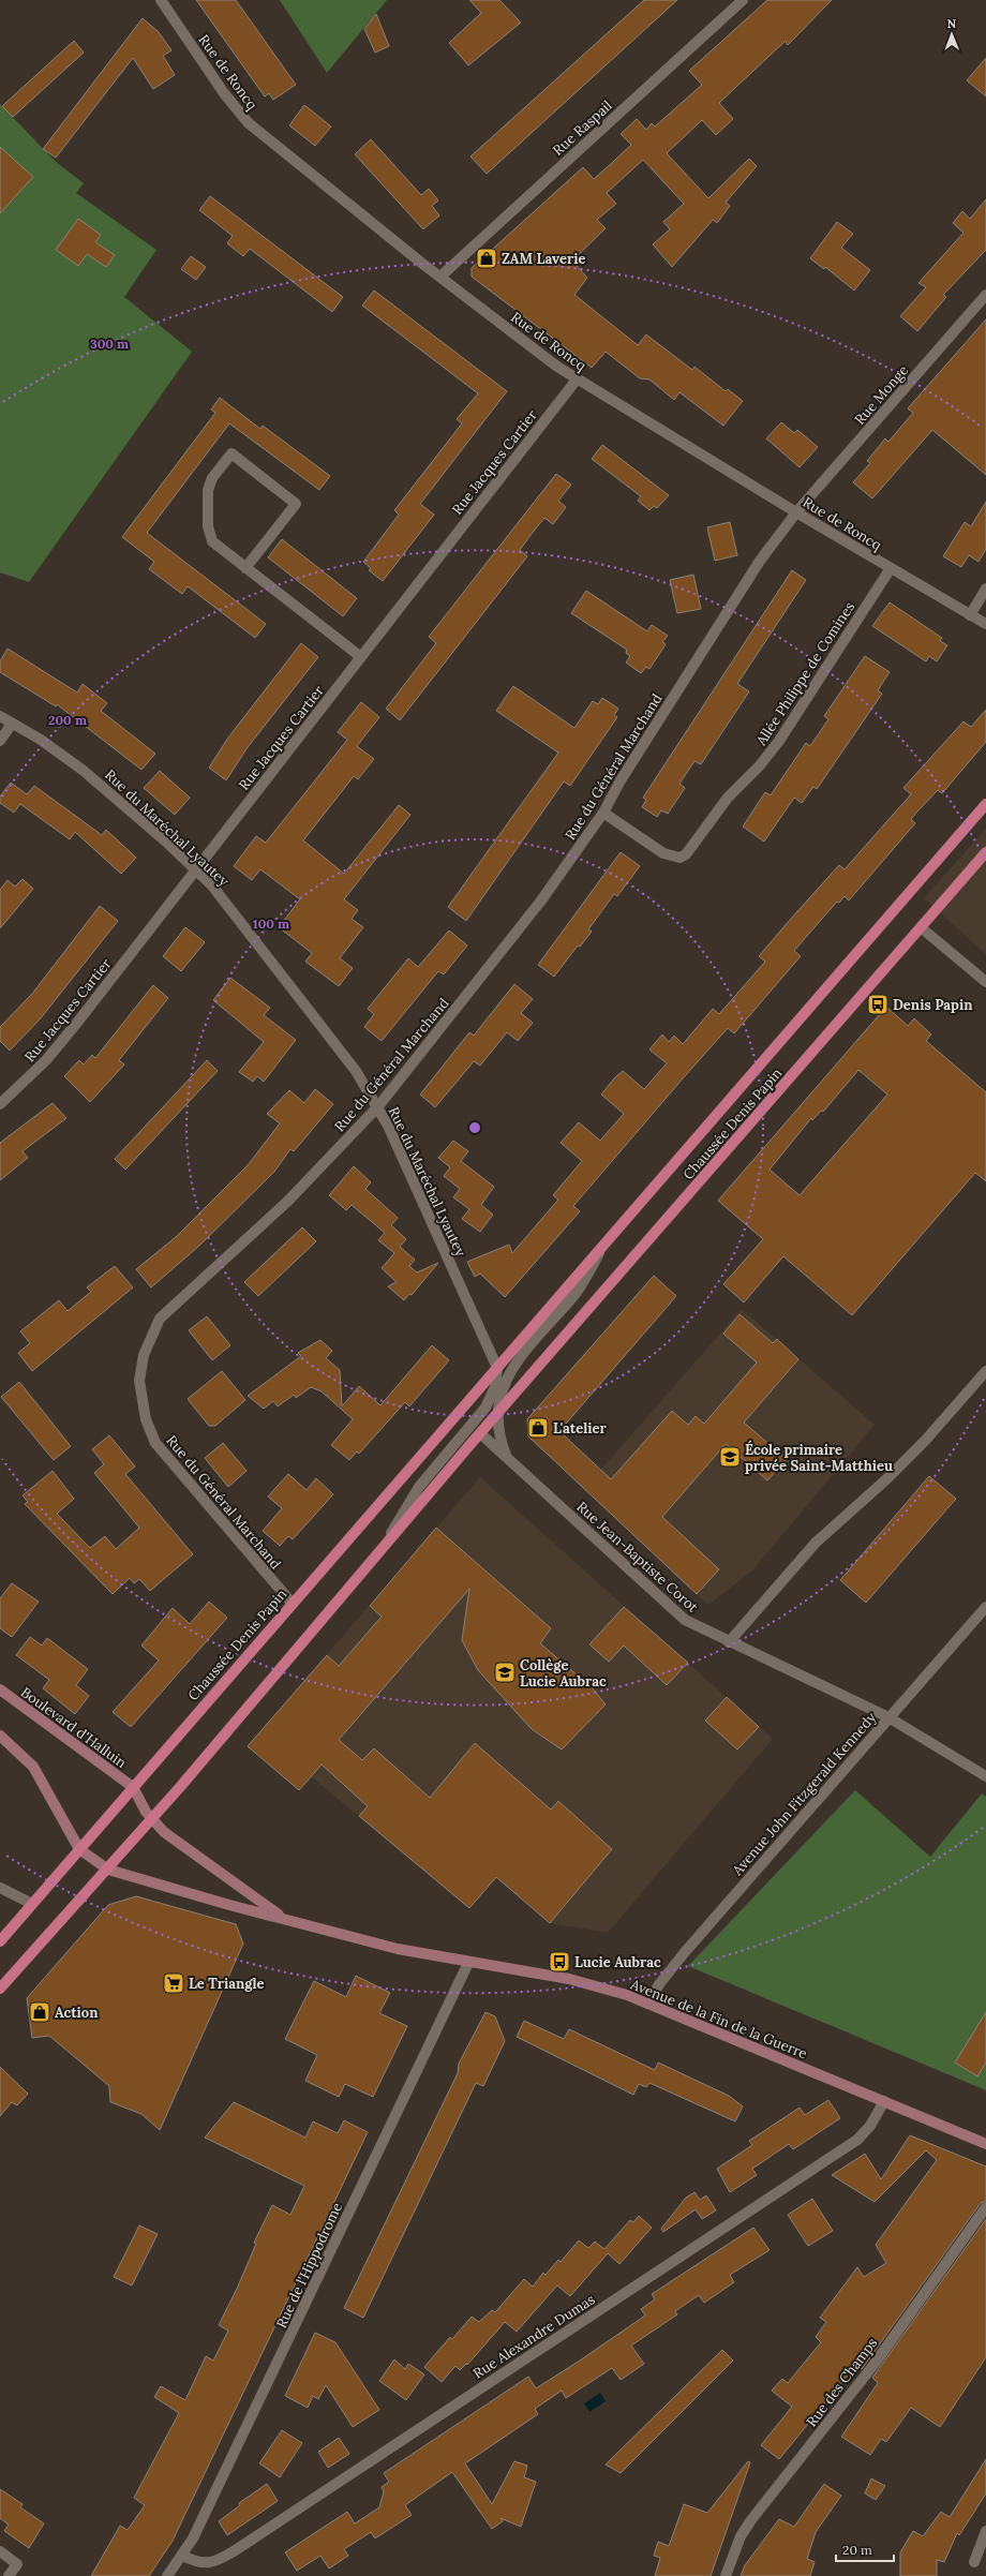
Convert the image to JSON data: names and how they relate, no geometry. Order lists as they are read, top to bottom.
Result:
{
  "streets": {
    "main road": ["Chaussée Denis Papin", "Boulevard d'Halluin", "Avenue de la Fin de la Guerre"],
    "street": [
      "Rue de Roncq",
      "Rue Raspail",
      "Rue Monge",
      "Rue Jacques Cartier",
      "Allée Philippe de Comines",
      "Rue du Général Marchand",
      "Rue du Maréchal Lyautey",
      "Rue Jean-Baptiste Corot",
      "Avenue John Fitzgerald Kennedy",
      "Rue de l'Hippodrome",
      "Rue Alexandre Dumas",
      "Rue des Champs"
    ]
  },
  "crossings": [
    ["Rue de Roncq", "Rue Raspail"],
    ["Rue de Roncq", "Rue Monge"],
    ["Rue de Roncq", "Rue Jacques Cartier"],
    ["Rue de Roncq", "Allée Philippe de Comines"],
    ["Rue de Roncq", "Rue du Général Marchand"],
    ["Rue Monge", "Rue du Général Marchand"],
    ["Rue Jacques Cartier", "Rue du Maréchal Lyautey"],
    ["Allée Philippe de Comines", "Rue du Général Marchand"],
    ["Rue du Général Marchand", "Rue du Maréchal Lyautey"],
    ["Rue du Général Marchand", "Chaussée Denis Papin"],
    ["Rue du Maréchal Lyautey", "Chaussée Denis Papin"],
    ["Chaussée Denis Papin", "Rue Jean-Baptiste Corot"],
    ["Chaussée Denis Papin", "Boulevard d'Halluin"],
    ["Chaussée Denis Papin", "Avenue de la Fin de la Guerre"],
    ["Rue Jean-Baptiste Corot", "Avenue John Fitzgerald Kennedy"],
    ["Boulevard d'Halluin", "Avenue de la Fin de la Guerre"],
    ["Avenue John Fitzgerald Kennedy", "Avenue de la Fin de la Guerre"],
    ["Avenue de la Fin de la Guerre", "Rue de l'Hippodrome"],
    ["Avenue de la Fin de la Guerre", "Rue Alexandre Dumas"],
    ["Rue de l'Hippodrome", "Rue Alexandre Dumas"]
  ],
  "places": {
    "shop": ["ZAM Laverie", "L'atelier", "Action"],
    "bus stop": ["Denis Papin", "Lucie Aubrac"],
    "school or university": ["École primaire privée Saint-Matthieu", "Collège Lucie Aubrac"],
    "supermarket": ["Le Triangle"]
  },
  "scale_bar": "20 m",
  "north": "top",
  "rings": ["300 m", "200 m", "100 m"]
}
